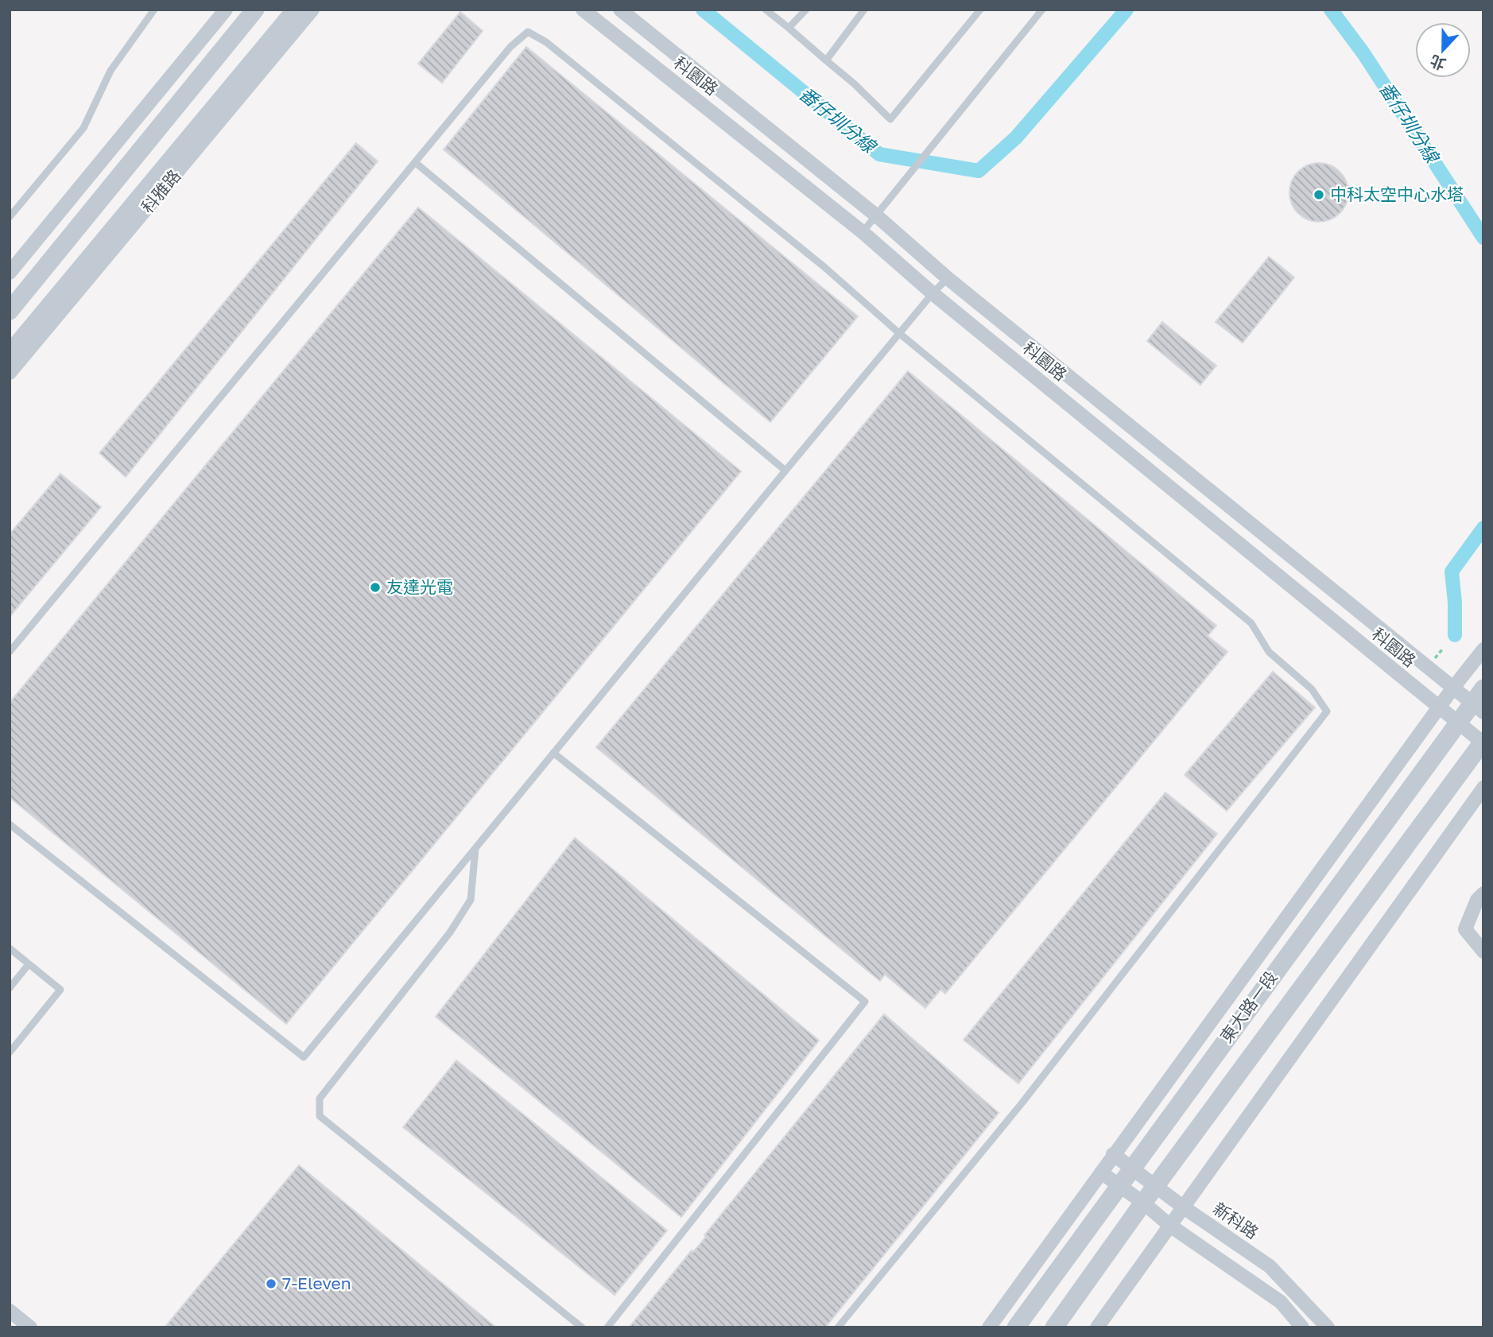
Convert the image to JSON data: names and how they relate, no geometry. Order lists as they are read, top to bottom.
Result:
{
  "streets": {
    "street": [
      "科園路",
      "科雅路",
      "東大路一段",
      "新科路"
    ]
  },
  "crossings": [
    ["科園路", "東大路一段"],
    ["東大路一段", "新科路"]
  ],
  "water": ["番仔圳分線"],
  "places": ["中科太空中心水塔", "友達光電", "7-Eleven"],
  "north": "bottom"
}
